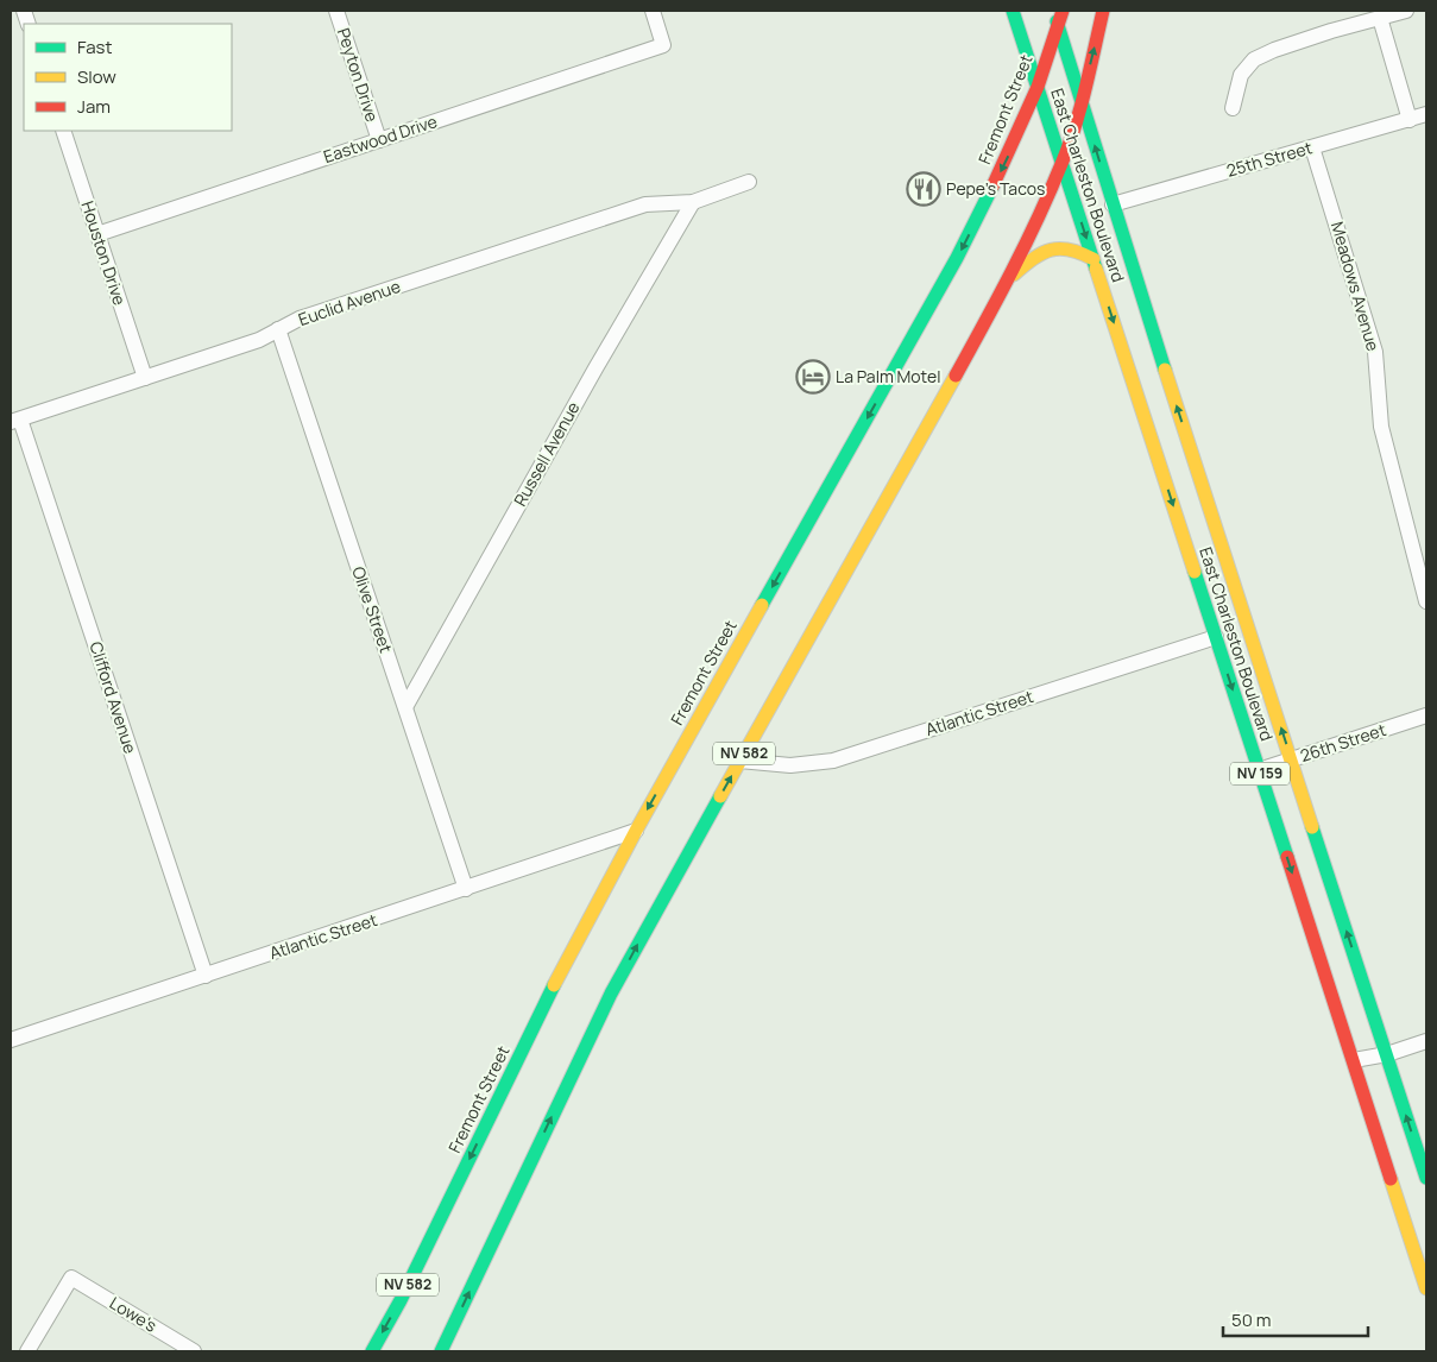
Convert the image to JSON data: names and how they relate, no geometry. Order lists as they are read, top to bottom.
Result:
{
  "streets": {
    "main road": [
      "Fremont Street",
      "East Charleston Boulevard",
      "NV 582",
      "NV 159"
    ],
    "street": [
      "Peyton Drive",
      "Eastwood Drive",
      "25th Street",
      "Houston Drive",
      "Meadows Avenue",
      "Euclid Avenue",
      "Russell Avenue",
      "Olive Street",
      "Clifford Avenue",
      "Atlantic Street",
      "26th Street",
      "Lowe's"
    ]
  },
  "crossings": [
    ["Peyton Drive", "Eastwood Drive"],
    ["Fremont Street", "East Charleston Boulevard"],
    ["Fremont Street", "Atlantic Street"],
    ["Eastwood Drive", "Houston Drive"],
    ["25th Street", "East Charleston Boulevard"],
    ["25th Street", "Meadows Avenue"],
    ["East Charleston Boulevard", "Atlantic Street"],
    ["East Charleston Boulevard", "26th Street"],
    ["East Charleston Boulevard", "NV 582"],
    ["Houston Drive", "Euclid Avenue"],
    ["Euclid Avenue", "Russell Avenue"],
    ["Euclid Avenue", "Olive Street"],
    ["Euclid Avenue", "Clifford Avenue"],
    ["Russell Avenue", "Olive Street"],
    ["Olive Street", "Atlantic Street"],
    ["Clifford Avenue", "Atlantic Street"],
    ["Atlantic Street", "NV 582"]
  ],
  "places": {
    "restaurant": ["Pepe's Tacos"],
    "hotel": ["La Palm Motel"]
  },
  "legend": ["Fast", "Slow", "Jam"],
  "scale_bar": "50 m"
}
